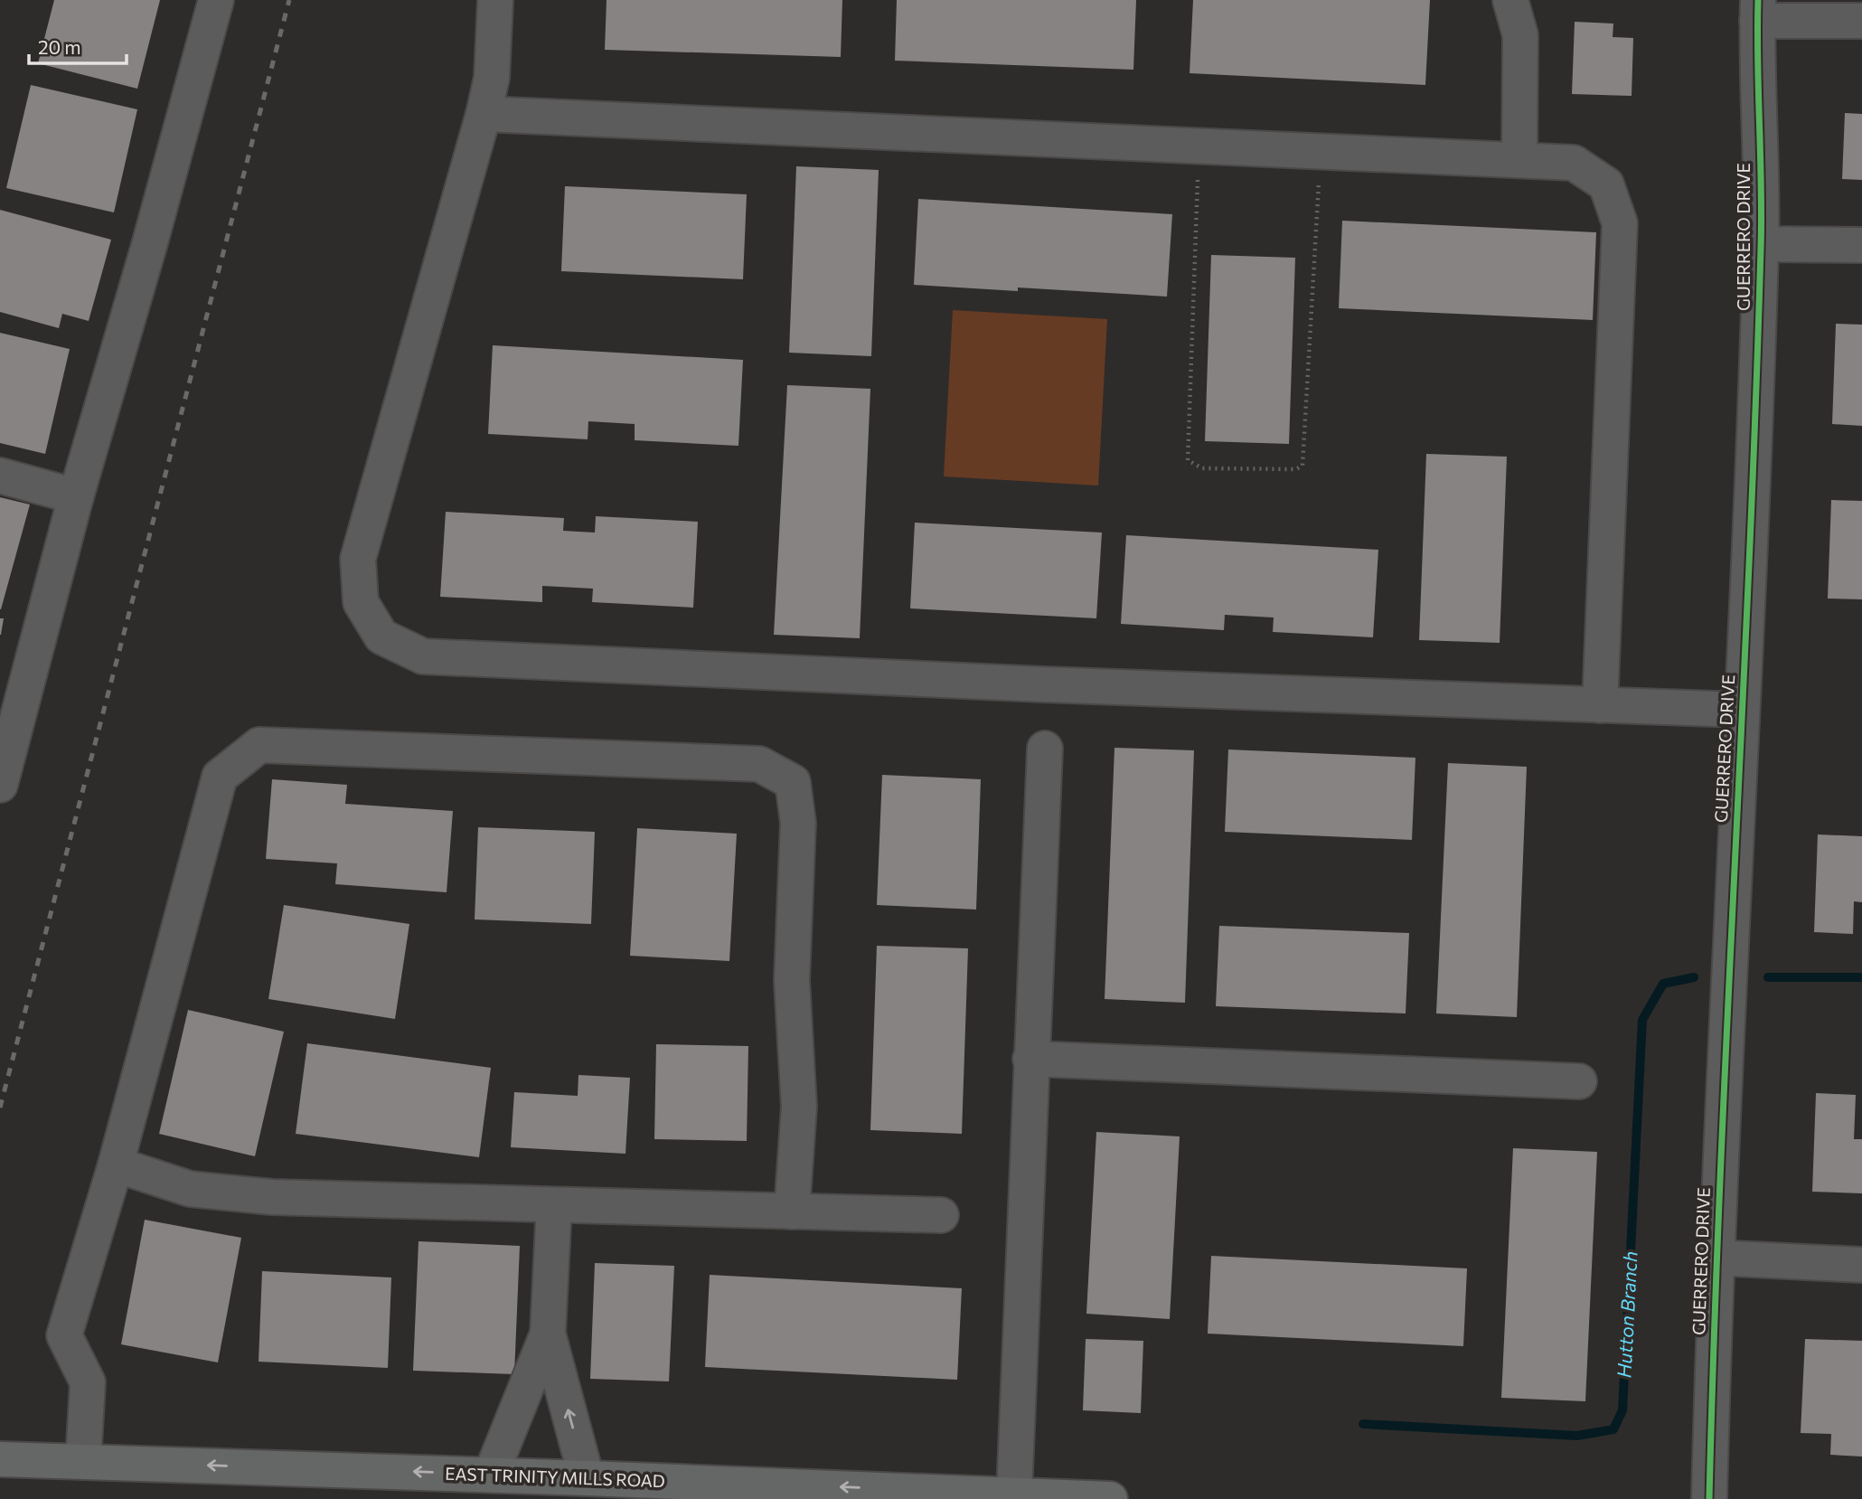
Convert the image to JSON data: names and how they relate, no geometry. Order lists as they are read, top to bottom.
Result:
{
  "streets": {
    "main road": ["EAST TRINITY MILLS ROAD"],
    "street": ["GUERRERO DRIVE"]
  },
  "one_way": ["EAST TRINITY MILLS ROAD"],
  "water": ["Hutton Branch"],
  "scale_bar": "20 m"
}
